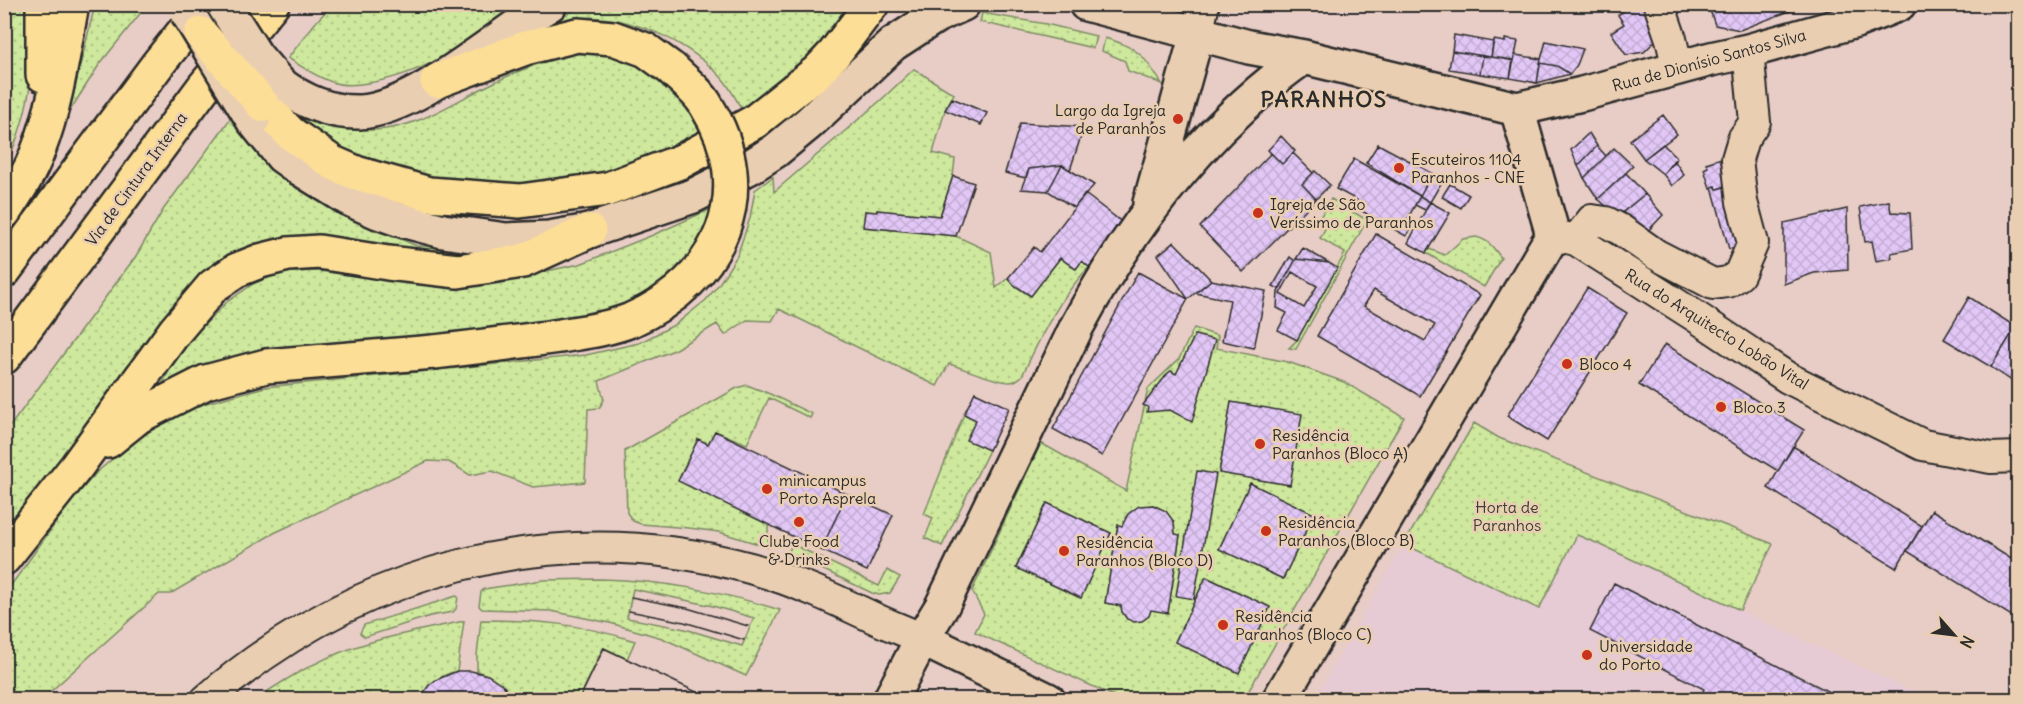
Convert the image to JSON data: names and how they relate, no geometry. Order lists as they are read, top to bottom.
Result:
{
  "streets": {
    "highway": ["Via de Cintura Interna"],
    "main road": ["Rua de Dionísio Santos Silva"],
    "street": ["Rua do Arquitecto Lobão Vital"]
  },
  "districts": ["PARANHOS"],
  "parks": ["Horta de Paranhos"],
  "places": [
    "Largo da Igreja de Paranhos",
    "Escuteiros 1104 Paranhos - CNE",
    "Igreja de São Veríssimo de Paranhos",
    "Bloco 4",
    "Bloco 3",
    "Residência Paranhos (Bloco A)",
    "minicampus Porto Asprela",
    "Clube Food & Drinks",
    "Residência Paranhos (Bloco B)",
    "Residência Paranhos (Bloco D)",
    "Residência Paranhos (Bloco C)",
    "Universidade do Porto"
  ],
  "north": "bottom right"
}
